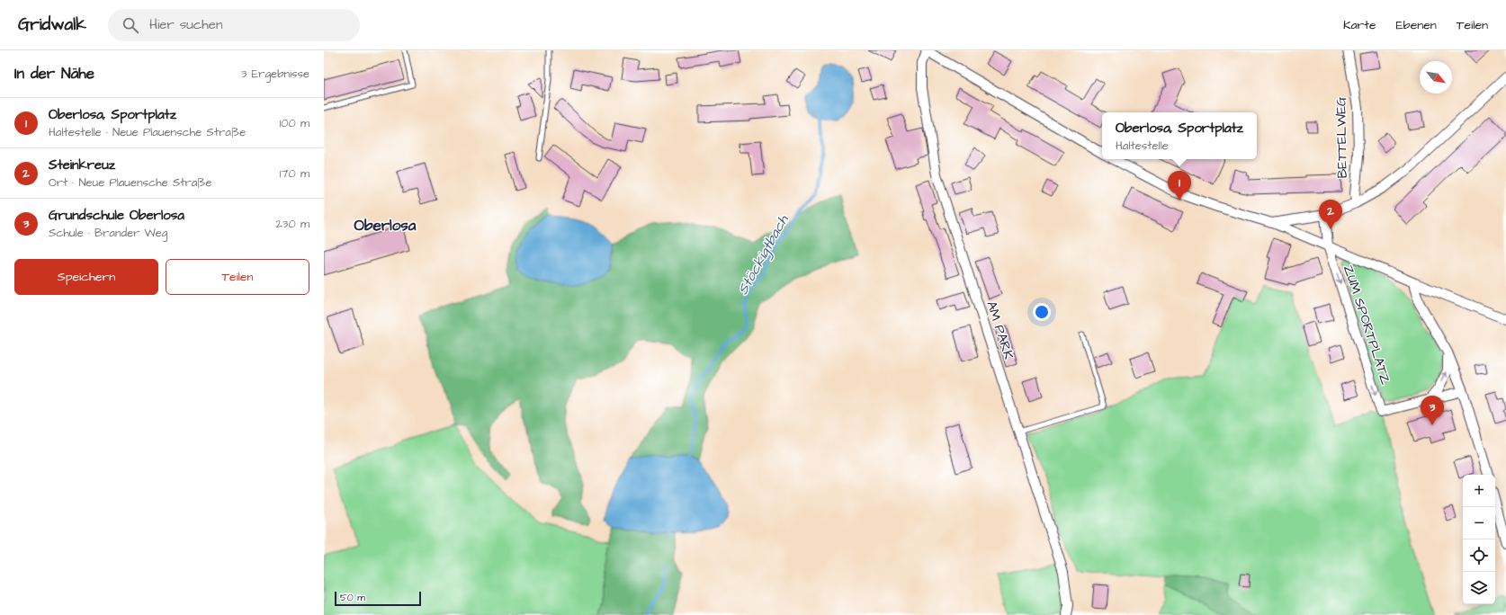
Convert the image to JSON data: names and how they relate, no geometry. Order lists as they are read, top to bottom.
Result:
{
  "streets": {
    "street": ["BETTELWEG", "ZUM SPORTPLATZ", "AM PARK"]
  },
  "districts": ["Oberlosa"],
  "water": ["Stöckigtbach"],
  "scale_bar": "50 m",
  "north": "bottom right",
  "page": {
    "header": "Gridwalk",
    "search": "Hier suchen",
    "nav": ["Karte", "Ebenen", "Teilen"],
    "heading": ["In der Nähe", "3 Ergebnisse"],
    "list": [
      {
        "mark": "1",
        "name": "Oberlosa, Sportplatz",
        "note": "Haltestelle · Neue Plauensche Straße",
        "value": "100 m"
      },
      {
        "mark": "2",
        "name": "Steinkreuz",
        "note": "Ort · Neue Plauensche Straße",
        "value": "170 m"
      },
      {
        "mark": "3",
        "name": "Grundschule Oberlosa",
        "note": "Schule · Brander Weg",
        "value": "230 m"
      }
    ],
    "popup": ["Oberlosa, Sportplatz", "Haltestelle"],
    "pins": ["1", "2", "3"],
    "buttons": ["Speichern", "Teilen"],
    "map_buttons": ["+", "−"],
    "scale": "50 m"
  }
}
